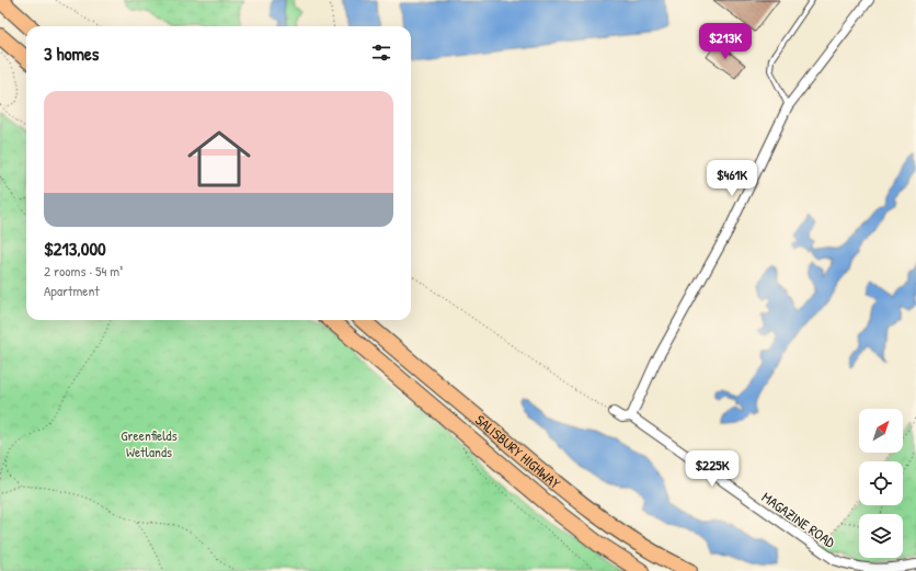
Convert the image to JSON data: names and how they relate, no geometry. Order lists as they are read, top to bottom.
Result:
{
  "streets": {
    "highway": ["SALISBURY HIGHWAY"],
    "street": ["MAGAZINE ROAD"]
  },
  "parks": ["Greenfields Wetlands"],
  "north": "top right",
  "page": {
    "price": ["$213K", "$461K", "$225K"],
    "heading": "3 homes",
    "list": [
      {
        "name": "$213,000",
        "note": "2 rooms · 54 m² · Apartment"
      }
    ]
  }
}
